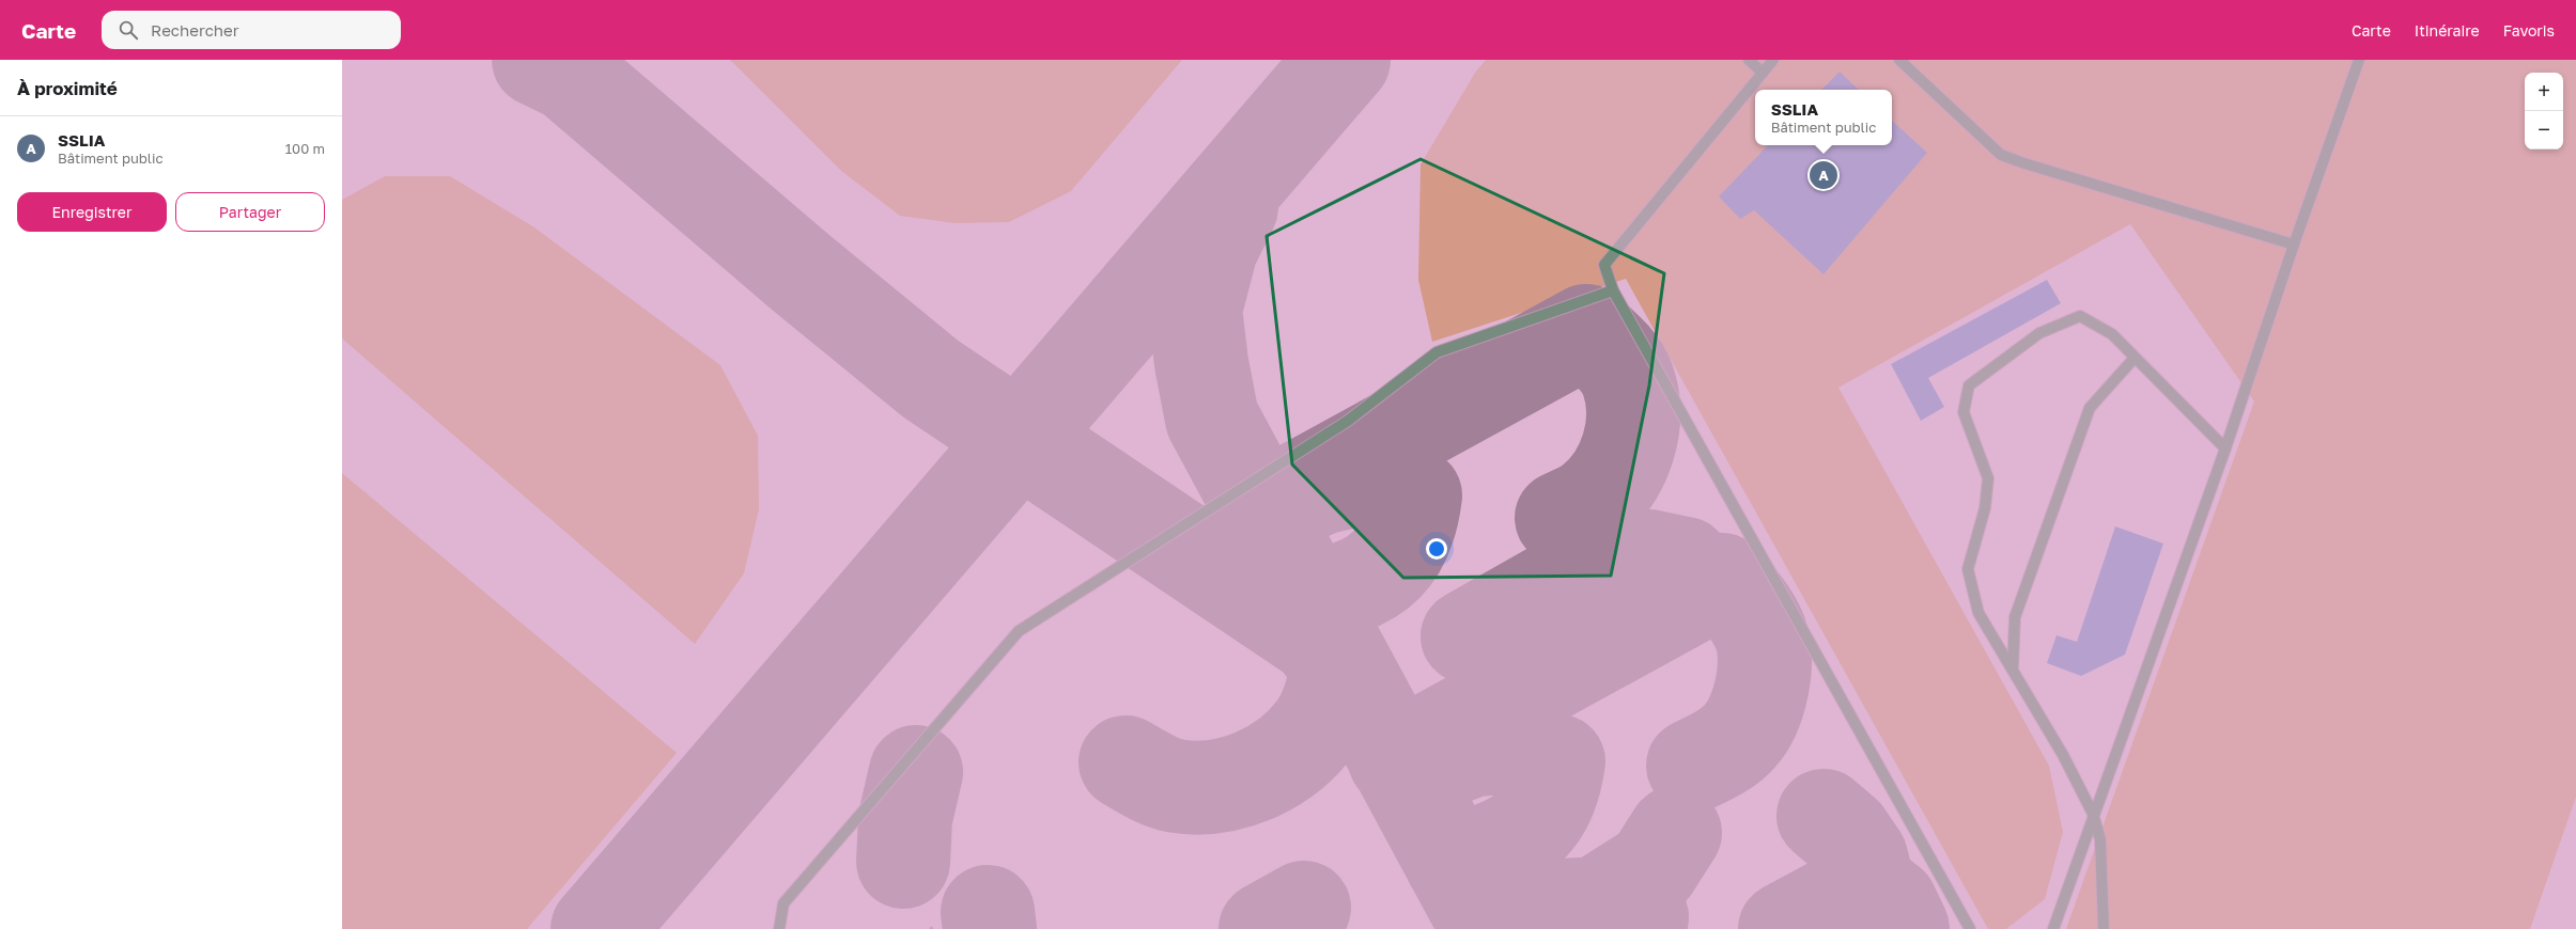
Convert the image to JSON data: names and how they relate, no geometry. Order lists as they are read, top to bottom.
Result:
{
  "page": {
    "header": "Carte",
    "search": "Rechercher",
    "nav": ["Carte", "Itinéraire", "Favoris"],
    "heading": "À proximité",
    "map_buttons": ["+", "−"],
    "popup": ["SSLIA", "Bâtiment public"],
    "list": [
      {
        "mark": "A",
        "name": "SSLIA",
        "note": "Bâtiment public",
        "value": "100 m"
      }
    ],
    "pins": "A",
    "buttons": ["Enregistrer", "Partager"]
  }
}
